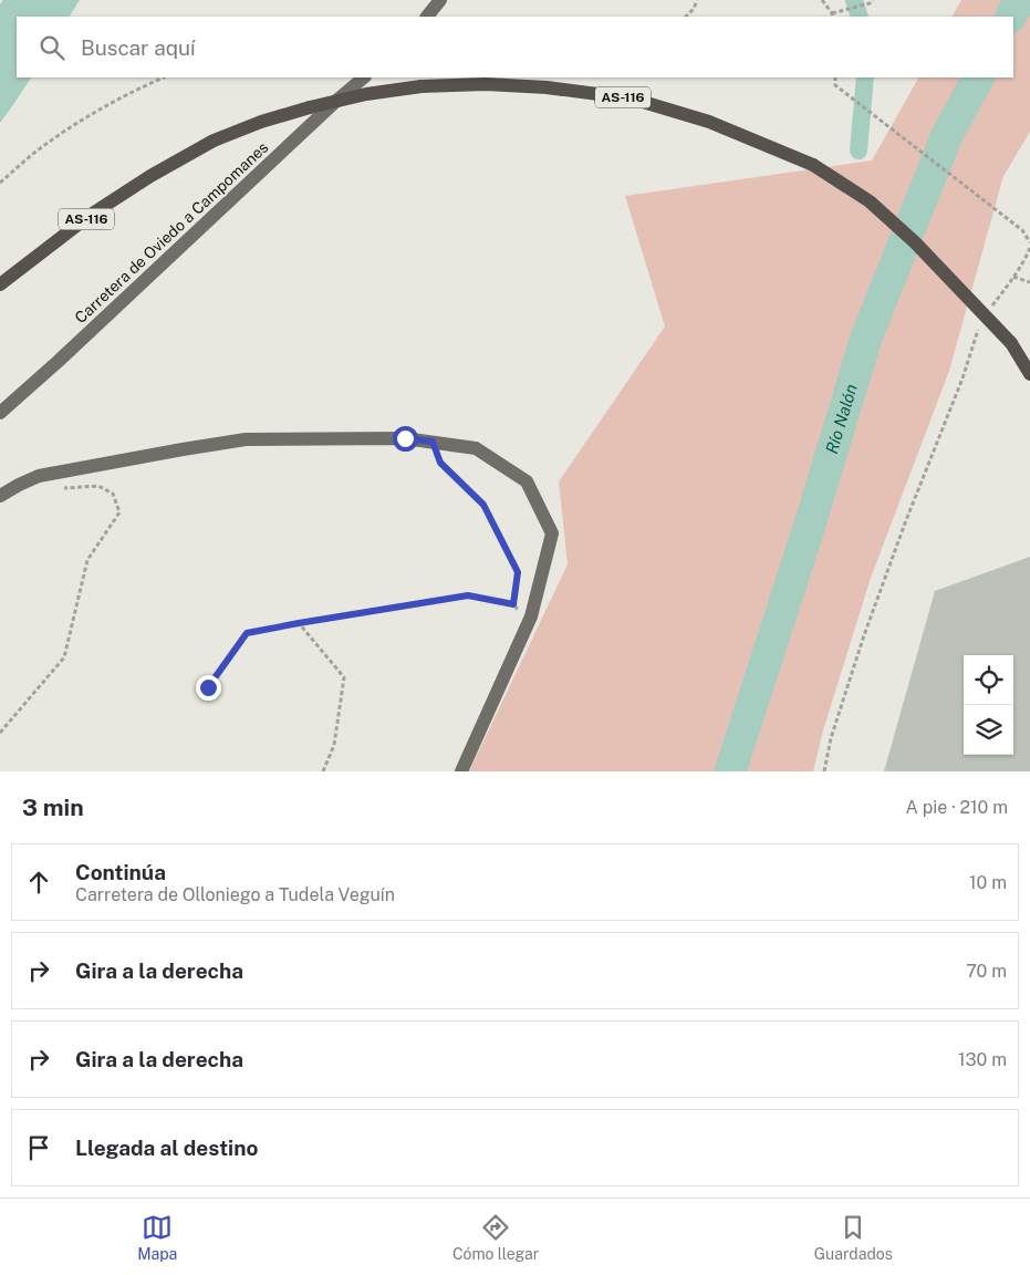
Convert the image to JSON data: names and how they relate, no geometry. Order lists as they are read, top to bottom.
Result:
{
  "streets": {
    "main road": ["AS-116"],
    "street": ["Carretera de Oviedo a Campomanes"]
  },
  "water": ["Río Nalón"],
  "page": {
    "search": "Buscar aquí",
    "heading": ["3 min", "A pie · 210 m"],
    "list": [
      ["Continúa", "Carretera de Olloniego a Tudela Veguín", "10 m"],
      ["Gira a la derecha", "70 m"],
      ["Gira a la derecha", "130 m"],
      "Llegada al destino"
    ],
    "nav": ["Mapa", "Cómo llegar", "Guardados"]
  }
}
